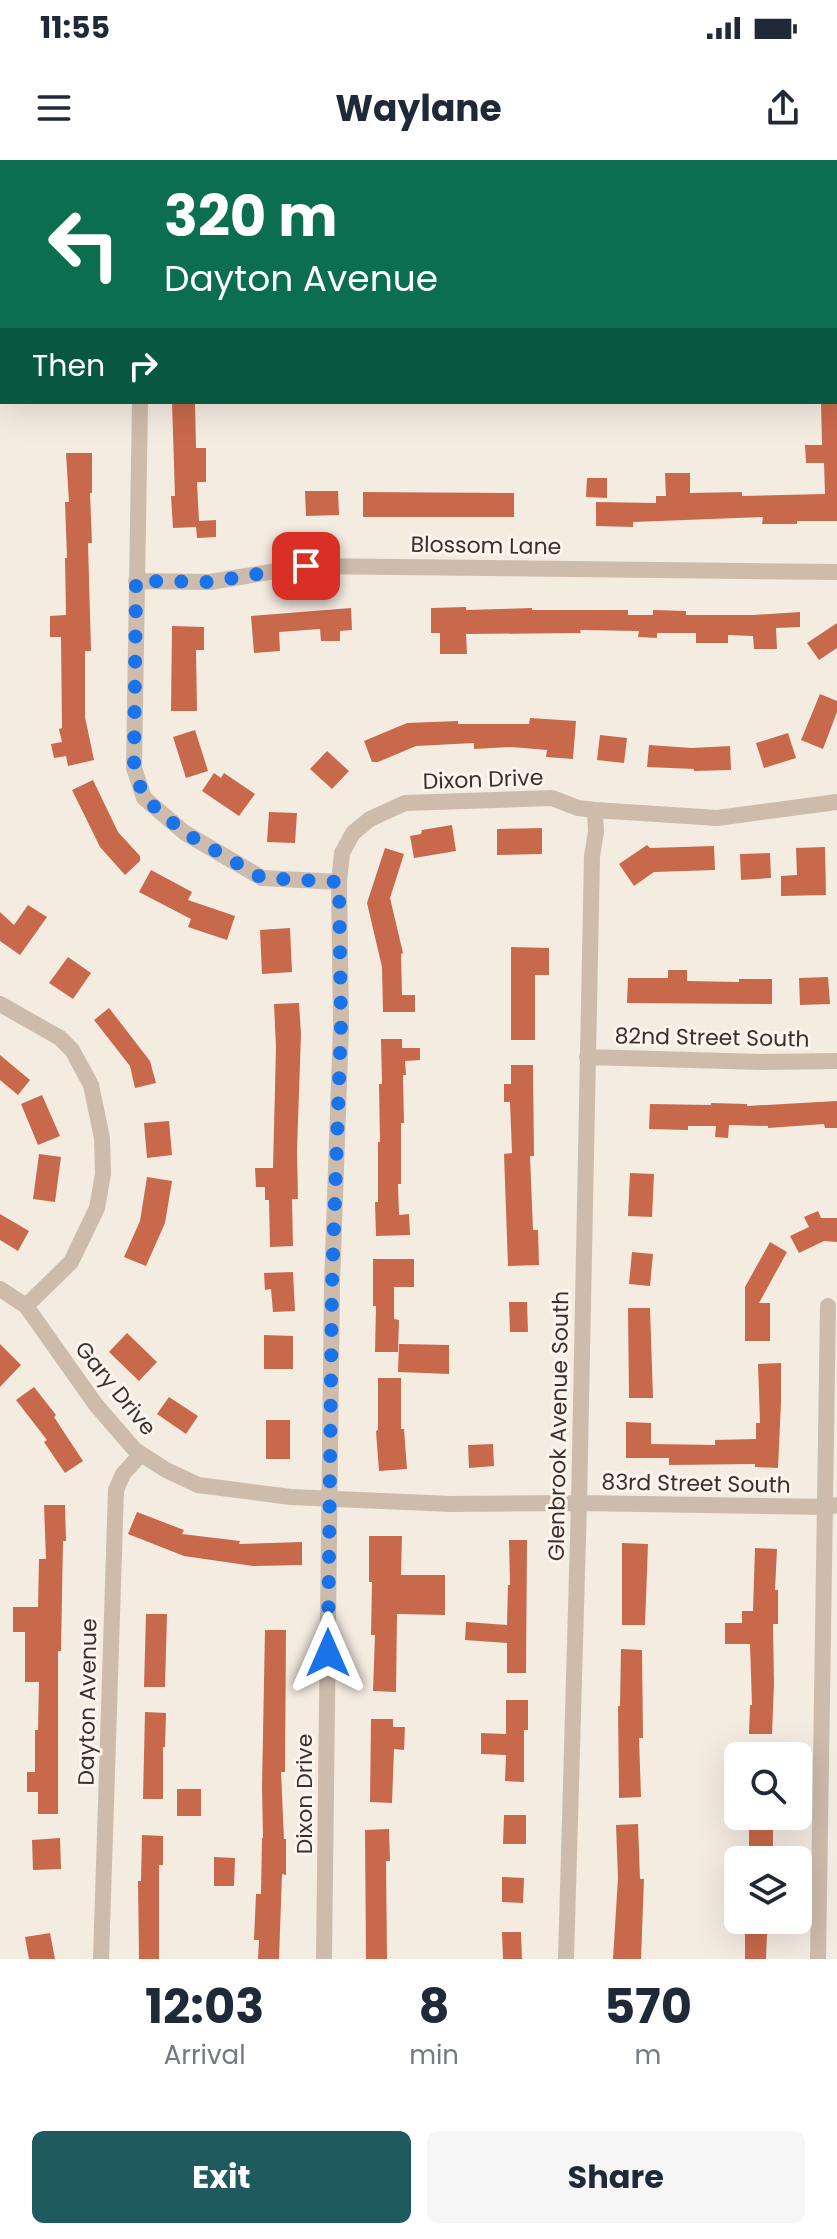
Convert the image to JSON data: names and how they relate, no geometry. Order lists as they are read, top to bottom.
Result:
{
  "streets": {
    "street": [
      "Blossom Lane",
      "Dixon Drive",
      "82nd Street South",
      "Gary Drive",
      "Glenbrook Avenue South",
      "83rd Street South",
      "Dayton Avenue"
    ]
  },
  "crossings": [
    ["Dixon Drive", "Gary Drive"],
    ["Dixon Drive", "Glenbrook Avenue South"],
    ["82nd Street South", "Glenbrook Avenue South"],
    ["Gary Drive", "83rd Street South"],
    ["Gary Drive", "Dayton Avenue"],
    ["Glenbrook Avenue South", "83rd Street South"]
  ],
  "page": {
    "status": "11:55",
    "header": "Waylane",
    "turn": ["320 m", "Dayton Avenue"],
    "then": "Then",
    "eta": [
      "12:03",
      "Arrival",
      "8",
      "min",
      "570",
      "m"
    ],
    "buttons": ["Exit", "Share"]
  }
}
